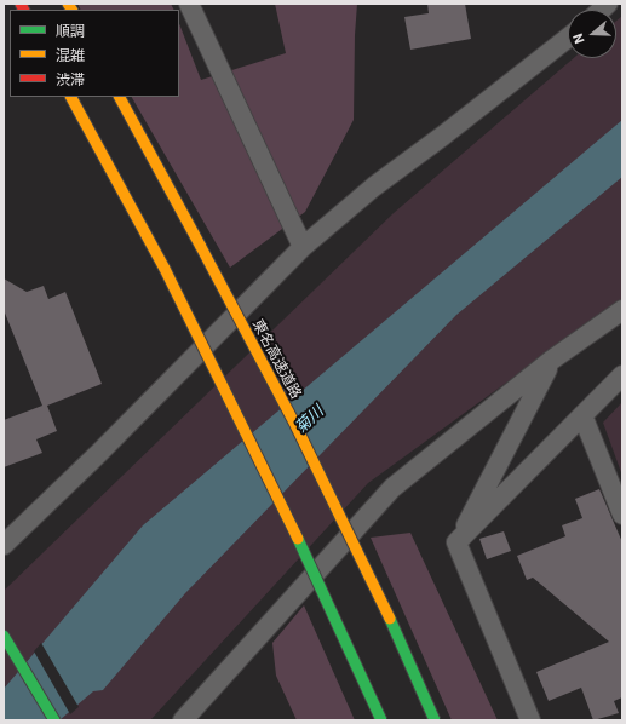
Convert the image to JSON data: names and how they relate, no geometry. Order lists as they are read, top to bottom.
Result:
{
  "streets": {
    "main road": ["東名高速道路"]
  },
  "water": ["菊川"],
  "legend": ["順調", "混雑", "渋滞"],
  "north": "left"
}
